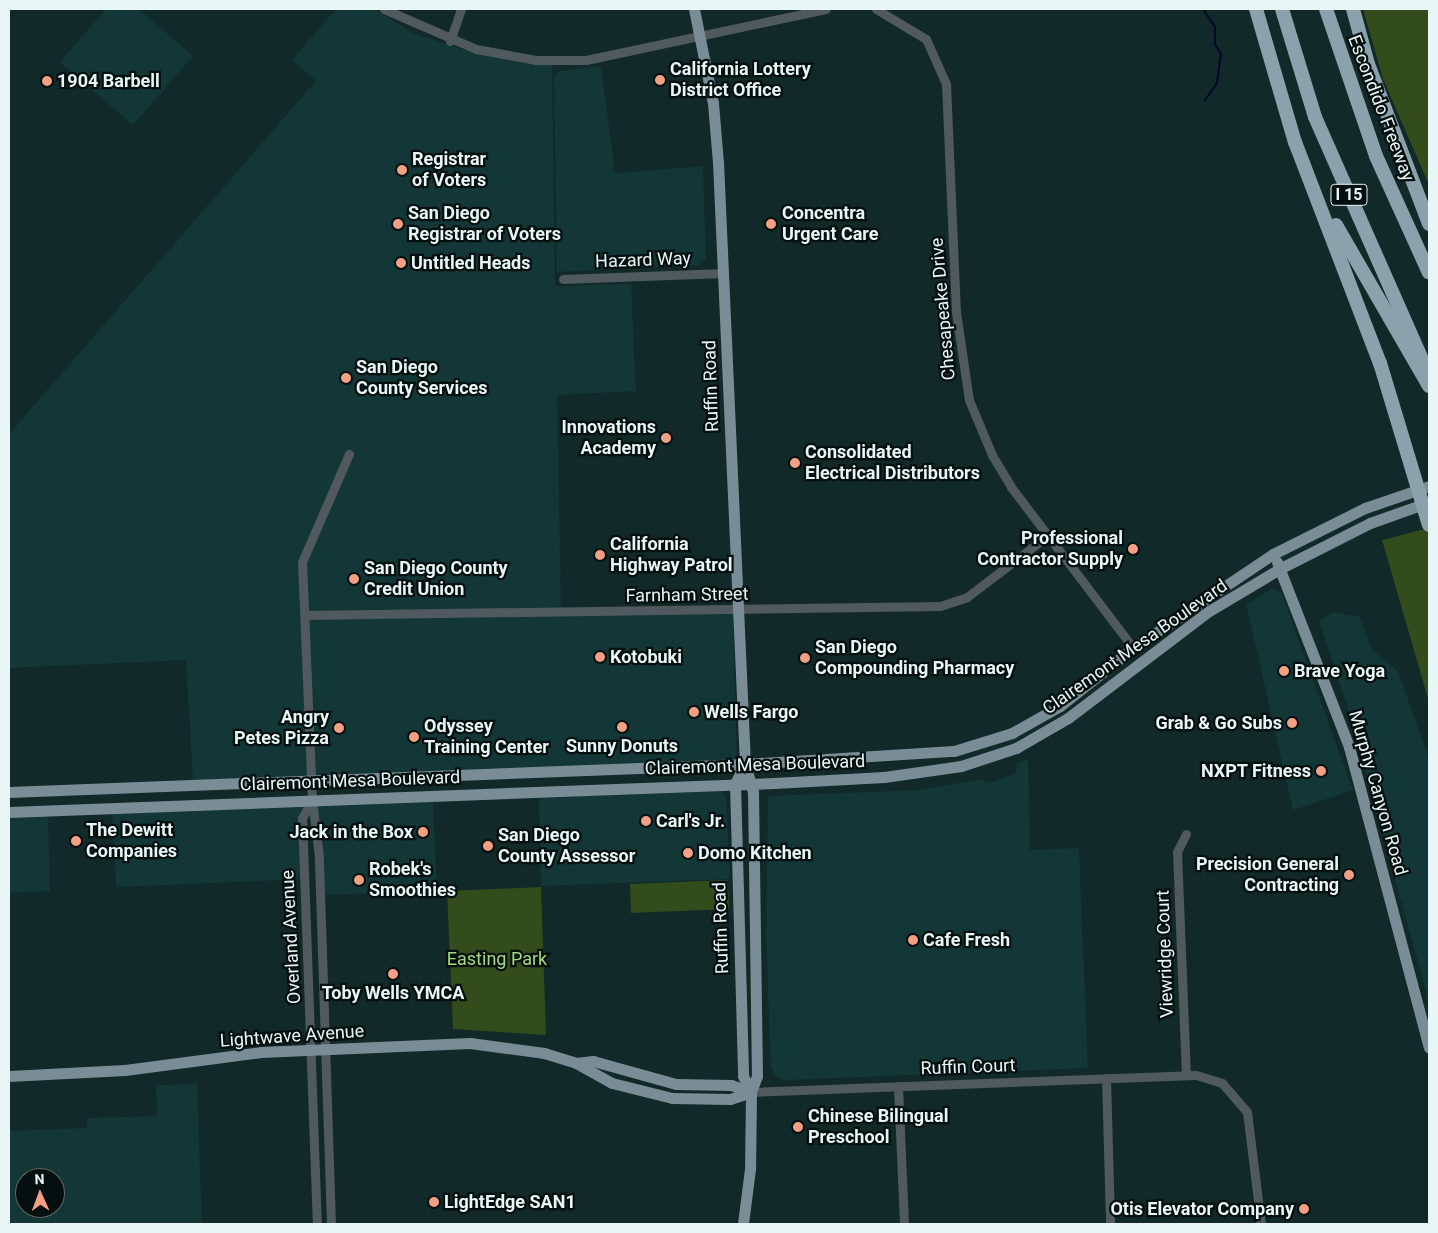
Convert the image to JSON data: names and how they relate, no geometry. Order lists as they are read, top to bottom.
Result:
{
  "streets": {
    "highway": ["Escondido Freeway", "I 15"],
    "main road": [
      "Ruffin Road",
      "Clairemont Mesa Boulevard",
      "Murphy Canyon Road",
      "Lightwave Avenue"
    ],
    "street": [
      "Hazard Way",
      "Chesapeake Drive",
      "Farnham Street",
      "Overland Avenue",
      "Viewridge Court",
      "Ruffin Court"
    ]
  },
  "crossings": [
    ["Hazard Way", "Ruffin Road"],
    ["Chesapeake Drive", "Farnham Street"],
    ["Chesapeake Drive", "Clairemont Mesa Boulevard"],
    ["Ruffin Road", "Farnham Street"],
    ["Ruffin Road", "Clairemont Mesa Boulevard"],
    ["Ruffin Road", "Lightwave Avenue"],
    ["Ruffin Road", "Ruffin Court"],
    ["Farnham Street", "Overland Avenue"],
    ["Clairemont Mesa Boulevard", "Murphy Canyon Road"],
    ["Clairemont Mesa Boulevard", "Overland Avenue"],
    ["Overland Avenue", "Lightwave Avenue"],
    ["Viewridge Court", "Ruffin Court"],
    ["Lightwave Avenue", "Ruffin Court"]
  ],
  "parks": ["Easting Park"],
  "places": [
    "California Lottery District Office",
    "1904 Barbell",
    "Registrar of Voters",
    "San Diego Registrar of Voters",
    "Concentra Urgent Care",
    "Untitled Heads",
    "San Diego County Services",
    "Innovations Academy",
    "Consolidated Electrical Distributors",
    "Professional Contractor Supply",
    "California Highway Patrol",
    "San Diego County Credit Union",
    "Kotobuki",
    "San Diego Compounding Pharmacy",
    "Brave Yoga",
    "Wells Fargo",
    "Grab & Go Subs",
    "Sunny Donuts",
    "Angry Petes Pizza",
    "Odyssey Training Center",
    "NXPT Fitness",
    "Carl's Jr.",
    "Jack in the Box",
    "The Dewitt Companies",
    "San Diego County Assessor",
    "Domo Kitchen",
    "Precision General Contracting",
    "Robek's Smoothies",
    "Cafe Fresh",
    "Toby Wells YMCA",
    "Chinese Bilingual Preschool",
    "LightEdge SAN1",
    "Otis Elevator Company"
  ],
  "north": "top"
}
